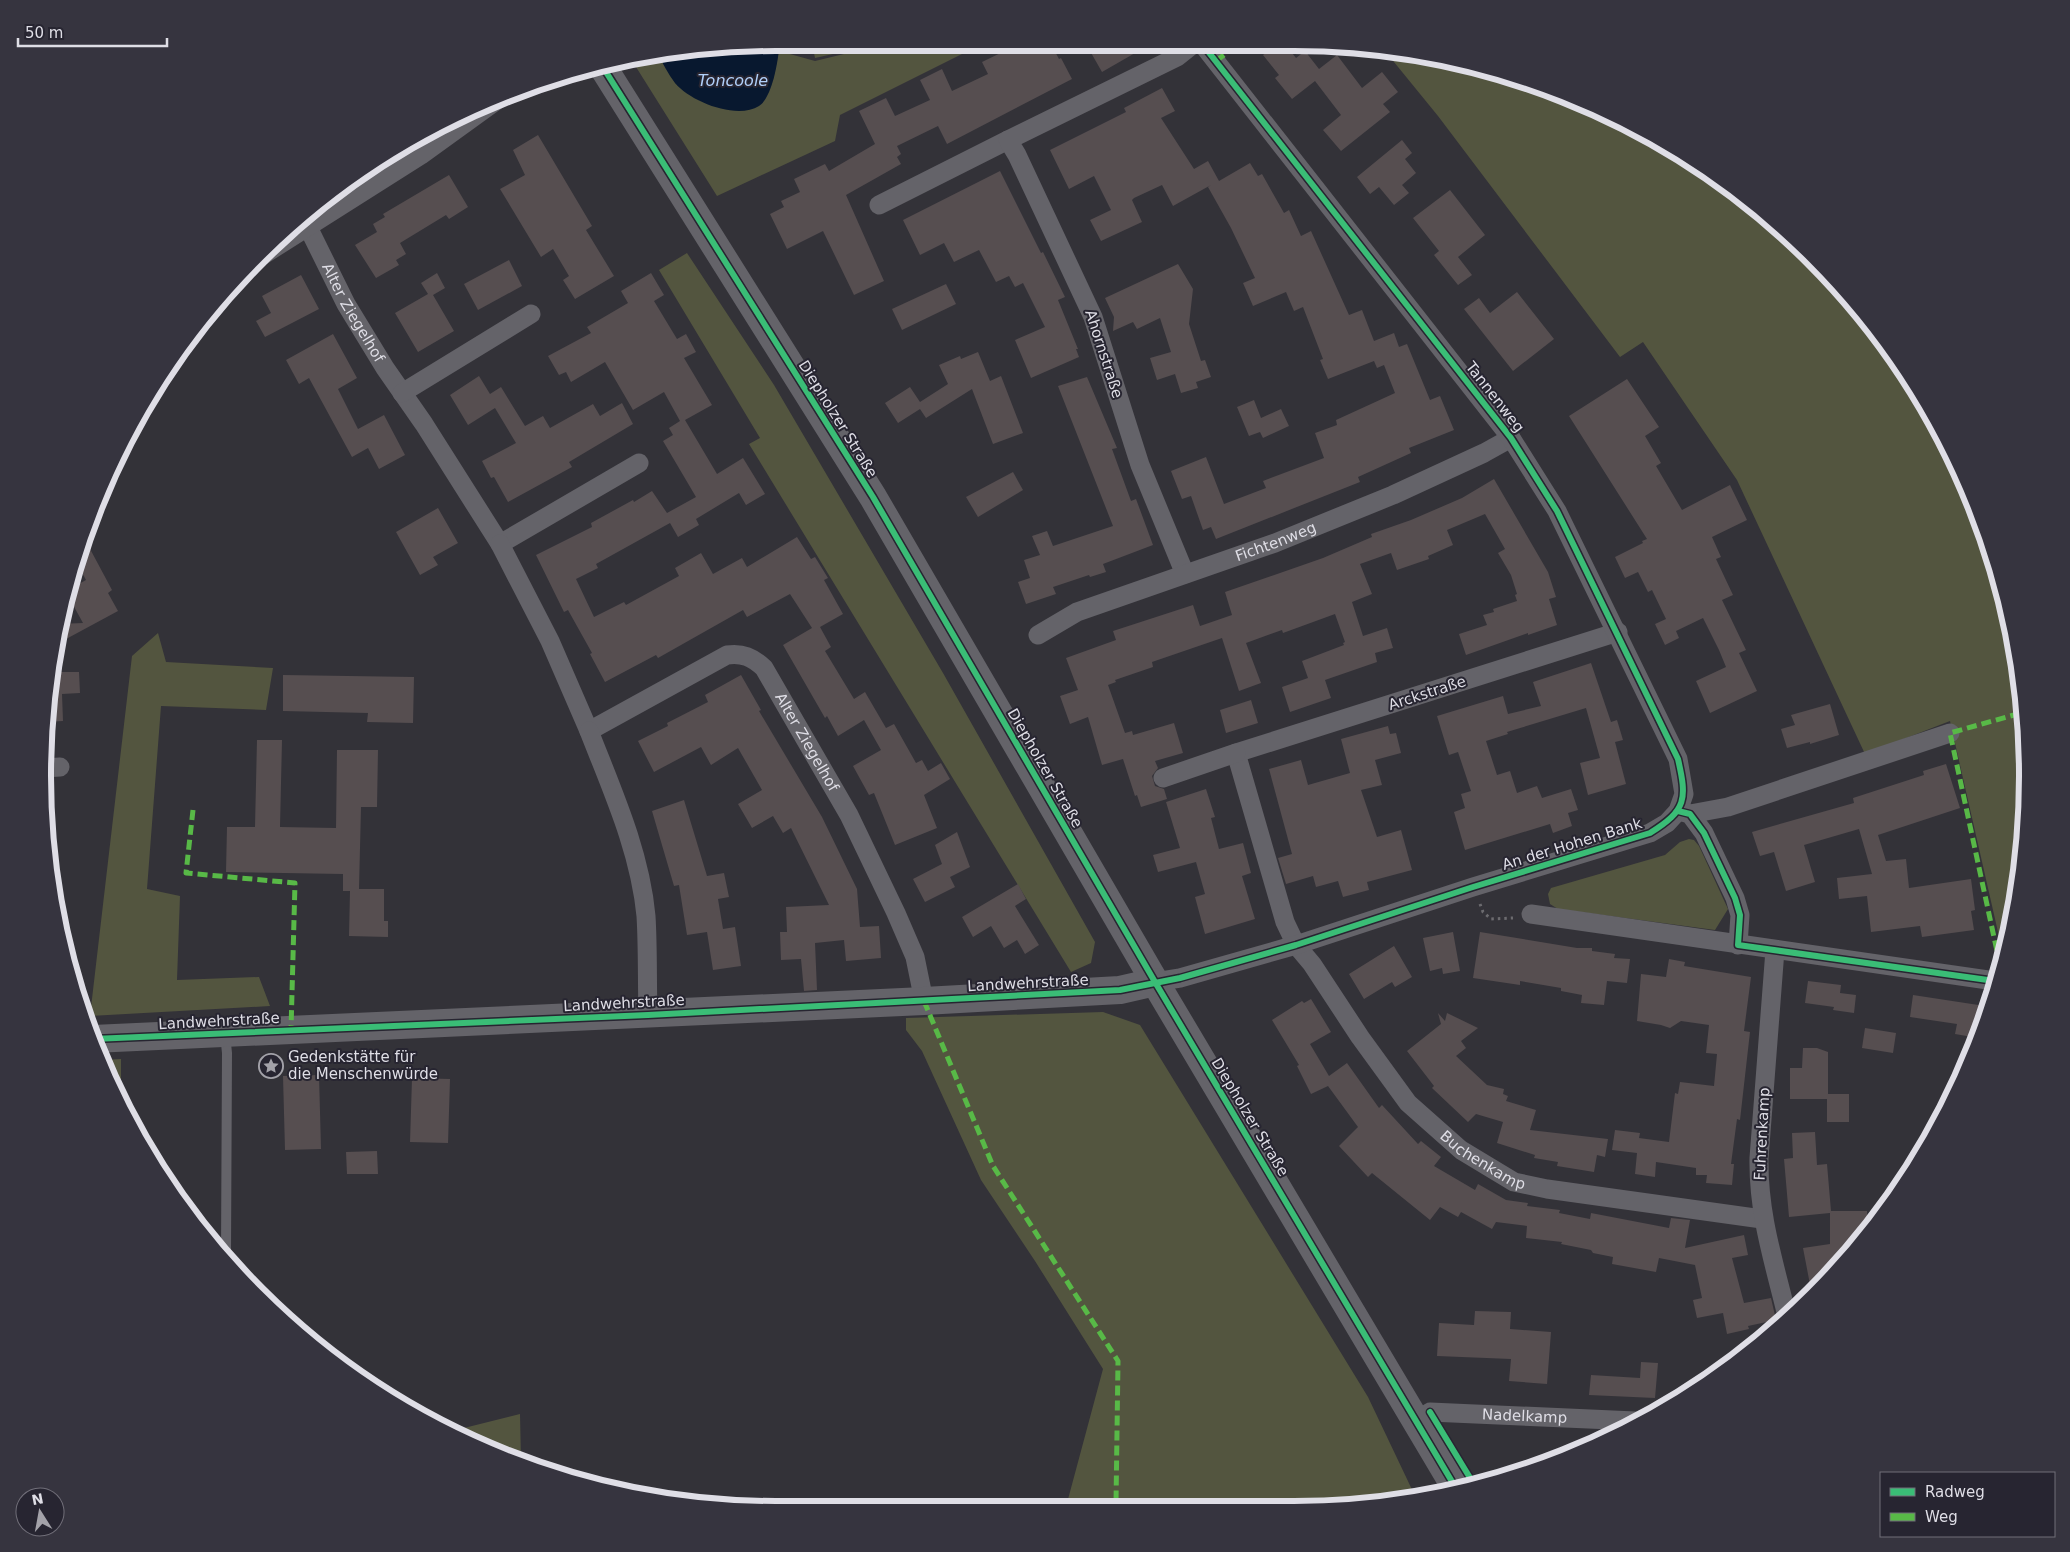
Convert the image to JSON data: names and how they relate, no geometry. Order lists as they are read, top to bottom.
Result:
{
  "streets": {
    "main road": ["Diepholzer Straße", "Landwehrstraße"],
    "street": [
      "Alter Ziegelhof",
      "Ahornstraße",
      "Tannenweg",
      "Fichtenweg",
      "Arckstraße",
      "An der Hohen Bank",
      "Fuhrenkamp",
      "Buchenkamp",
      "Nadelkamp"
    ]
  },
  "crossings": [
    ["Alter Ziegelhof", "Landwehrstraße"],
    ["Ahornstraße", "Fichtenweg"],
    ["Tannenweg", "Fichtenweg"],
    ["Tannenweg", "Arckstraße"],
    ["Tannenweg", "An der Hohen Bank"],
    ["Diepholzer Straße", "An der Hohen Bank"],
    ["Diepholzer Straße", "Landwehrstraße"],
    ["Diepholzer Straße", "Nadelkamp"],
    ["An der Hohen Bank", "Landwehrstraße"],
    ["An der Hohen Bank", "Buchenkamp"],
    ["Fuhrenkamp", "Buchenkamp"]
  ],
  "water": ["Toncoole"],
  "places": {
    "place": ["Gedenkstätte für die Menschenwürde"]
  },
  "legend": ["Radweg", "Weg"],
  "scale_bar": "50 m",
  "north": "top"
}
